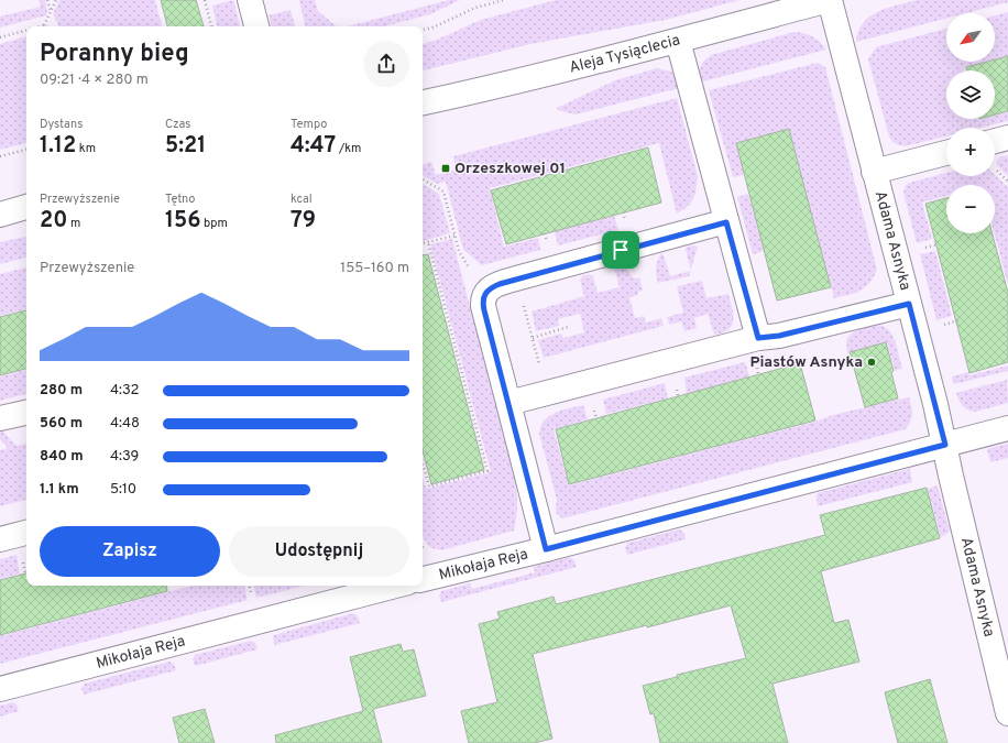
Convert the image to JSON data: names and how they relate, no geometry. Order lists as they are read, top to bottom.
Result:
{
  "streets": {
    "street": ["Aleja Tysiąclecia", "Adama Asnyka", "Mikołaja Reja"]
  },
  "crossings": [
    ["Aleja Tysiąclecia", "Adama Asnyka"],
    ["Adama Asnyka", "Mikołaja Reja"]
  ],
  "places": {
    "transit": ["Orzeszkowej 01"],
    "other": ["Piastów Asnyka"]
  },
  "north": "bottom left",
  "page": {
    "map_buttons": ["+", "−"],
    "heading": ["Poranny bieg", "09:21 · 4 × 280 m"],
    "stats": [
      ["Dystans", "1.12 km"],
      ["Czas", "5:21"],
      ["Tempo", "4:47 /km"],
      ["Przewyższenie", "20 m"],
      ["Tętno", "156 bpm"],
      ["kcal", "79"]
    ],
    "chart": ["Przewyższenie", "155–160 m"],
    "list": [
      {
        "name": "280 m",
        "note": "4:32"
      },
      {
        "name": "560 m",
        "note": "4:48"
      },
      {
        "name": "840 m",
        "note": "4:39"
      },
      {
        "name": "1.1 km",
        "note": "5:10"
      }
    ],
    "buttons": ["Zapisz", "Udostępnij"]
  }
}
